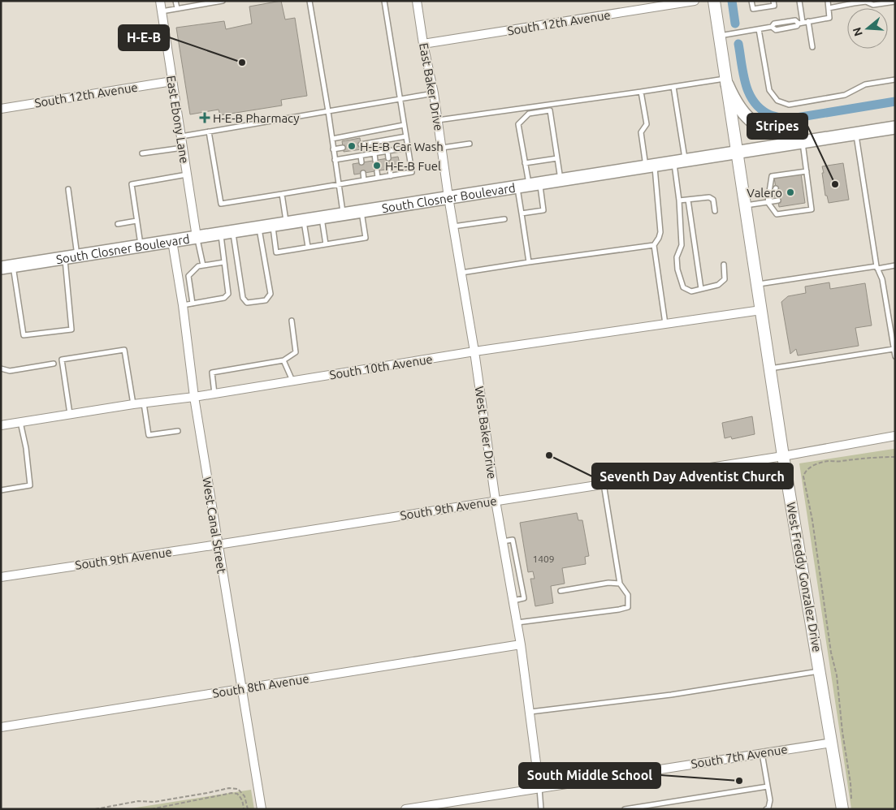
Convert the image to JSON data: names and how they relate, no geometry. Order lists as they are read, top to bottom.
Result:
{
  "streets": {
    "main road": ["South Closner Boulevard", "West Freddy Gonzalez Drive"],
    "street": [
      "South 12th Avenue",
      "East Baker Drive",
      "East Ebony Lane",
      "South 10th Avenue",
      "West Baker Drive",
      "South 9th Avenue",
      "West Canal Street",
      "South 8th Avenue",
      "South 7th Avenue"
    ]
  },
  "crossings": [
    ["South 12th Avenue", "East Baker Drive"],
    ["South 12th Avenue", "East Ebony Lane"],
    ["East Baker Drive", "South Closner Boulevard"],
    ["East Baker Drive", "West Baker Drive"],
    ["East Ebony Lane", "South Closner Boulevard"],
    ["South Closner Boulevard", "West Baker Drive"],
    ["South Closner Boulevard", "West Canal Street"],
    ["South Closner Boulevard", "West Freddy Gonzalez Drive"],
    ["South 10th Avenue", "West Baker Drive"],
    ["South 10th Avenue", "West Canal Street"],
    ["South 10th Avenue", "West Freddy Gonzalez Drive"],
    ["West Baker Drive", "South 9th Avenue"],
    ["West Baker Drive", "South 8th Avenue"],
    ["West Baker Drive", "South 7th Avenue"],
    ["South 9th Avenue", "West Canal Street"],
    ["South 9th Avenue", "West Freddy Gonzalez Drive"],
    ["West Canal Street", "South 8th Avenue"],
    ["West Freddy Gonzalez Drive", "South 7th Avenue"]
  ],
  "places": {
    "other": [
      "H-E-B",
      "H-E-B Car Wash",
      "H-E-B Fuel",
      "Stripes",
      "Valero",
      "Seventh Day Adventist Church",
      "South Middle School"
    ],
    "health": ["H-E-B Pharmacy"]
  },
  "house_numbers": ["1409"],
  "north": "left"
}
